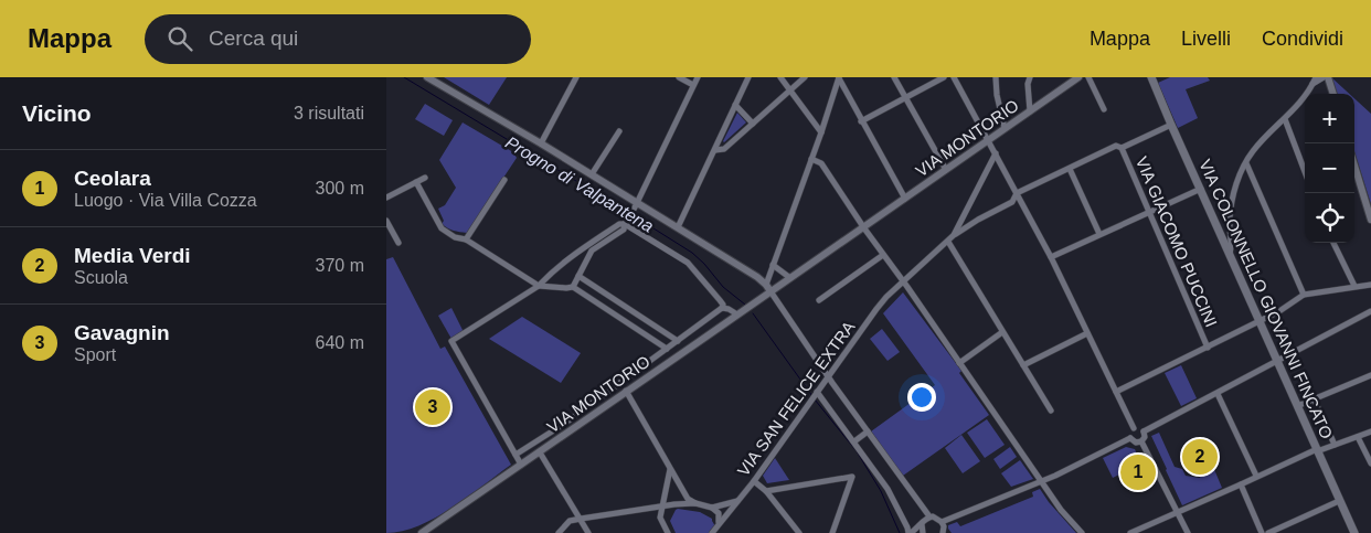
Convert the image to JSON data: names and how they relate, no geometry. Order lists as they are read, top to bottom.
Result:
{
  "streets": {
    "main road": ["VIA COLONNELLO GIOVANNI FINCATO"],
    "street": ["VIA MONTORIO", "VIA GIACOMO PUCCINI", "VIA SAN FELICE EXTRA"]
  },
  "water": ["Progno di Valpantena"],
  "page": {
    "header": "Mappa",
    "search": "Cerca qui",
    "nav": ["Mappa", "Livelli", "Condividi"],
    "heading": ["Vicino", "3 risultati"],
    "map_buttons": ["+", "−"],
    "list": [
      {
        "mark": "1",
        "name": "Ceolara",
        "note": "Luogo · Via Villa Cozza",
        "value": "300 m"
      },
      {
        "mark": "2",
        "name": "Media Verdi",
        "note": "Scuola",
        "value": "370 m"
      },
      {
        "mark": "3",
        "name": "Gavagnin",
        "note": "Sport",
        "value": "640 m"
      }
    ],
    "pins": ["3", "2", "1"]
  }
}
